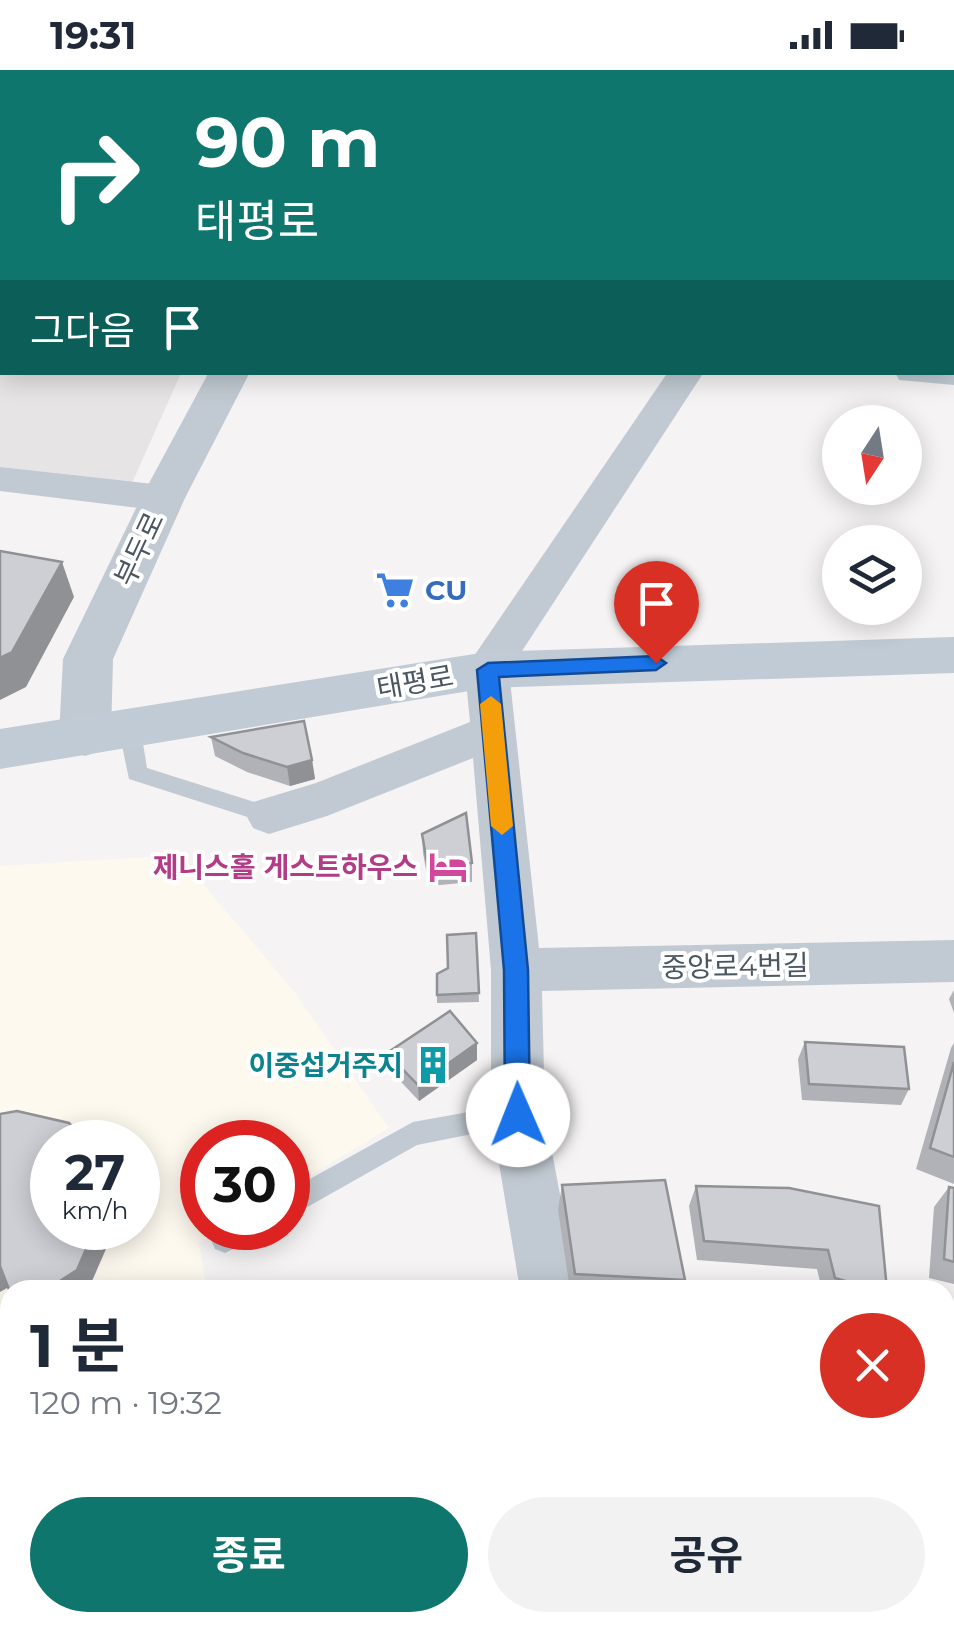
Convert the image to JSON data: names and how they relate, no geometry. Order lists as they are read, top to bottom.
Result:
{
  "streets": {
    "main road": ["태평로"],
    "street": ["부두로", "중앙로4번길"]
  },
  "crossings": [
    ["부두로", "태평로"]
  ],
  "places": {
    "supermarket": ["CU"],
    "hotel": ["제니스홀 게스트하우스"],
    "building": ["이중섭거주지"]
  },
  "north": "bottom",
  "page": {
    "status": "19:31",
    "turn": ["90 m", "태평로"],
    "then": "그다음",
    "speed": "27 km/h",
    "limit": "30",
    "heading": ["1 분", "120 m · 19:32"],
    "buttons": ["종료", "공유"]
  }
}
